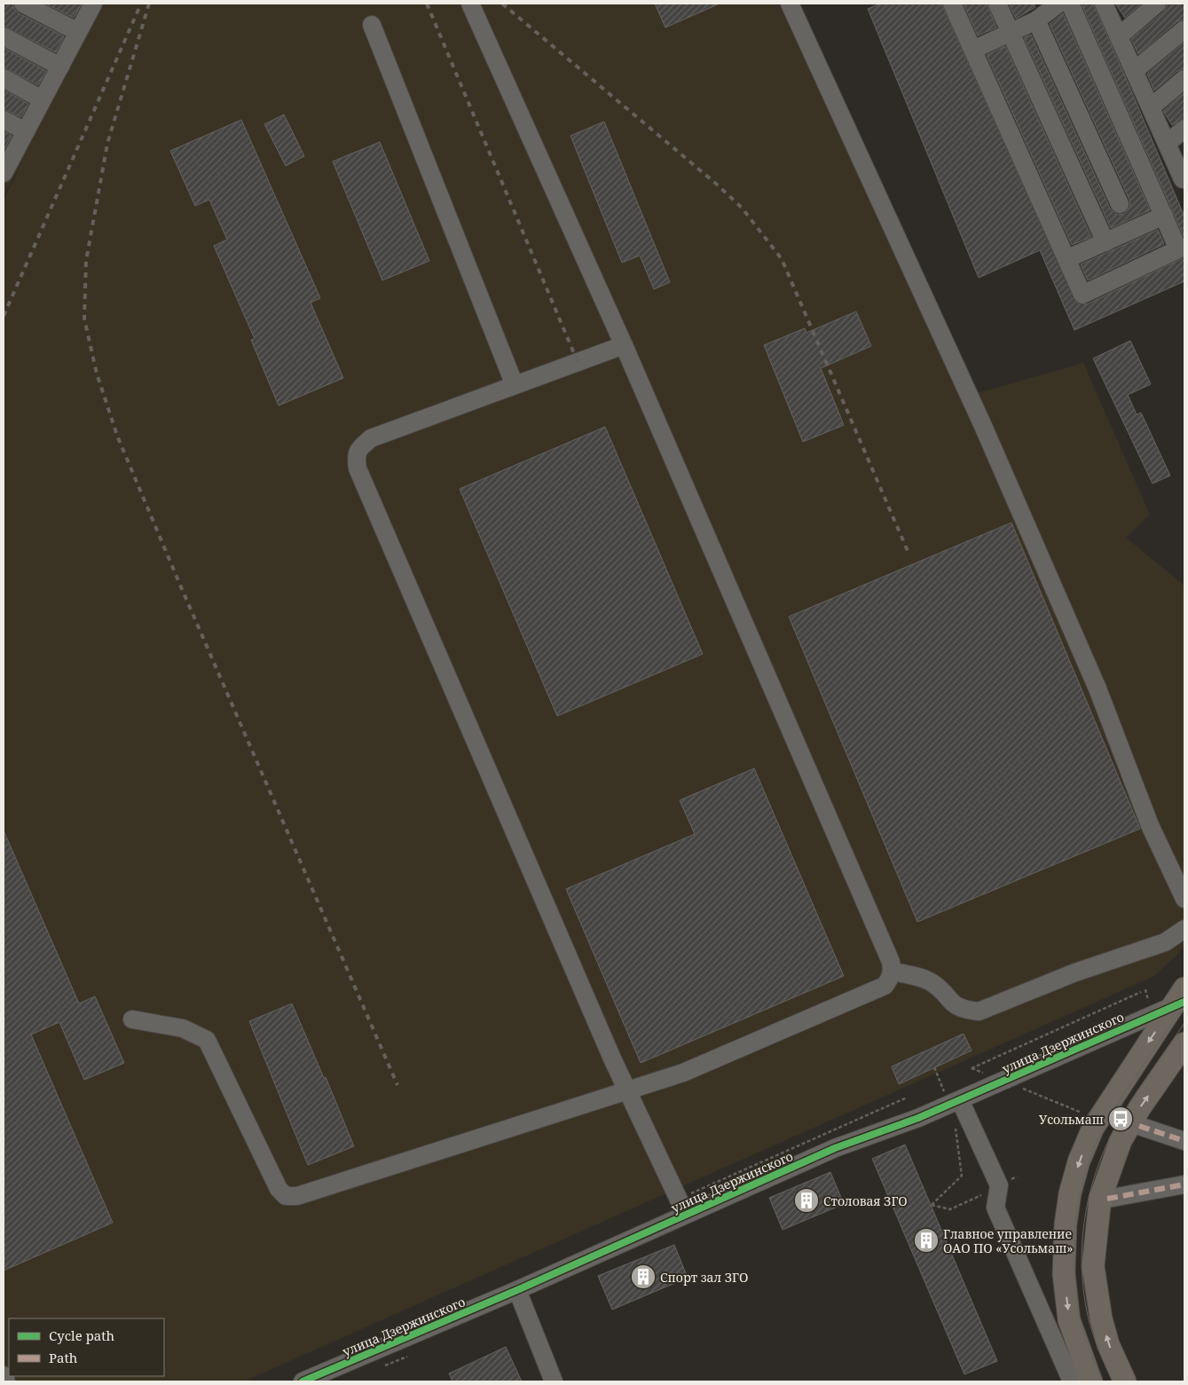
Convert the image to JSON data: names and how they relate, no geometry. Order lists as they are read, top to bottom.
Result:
{
  "streets": {
    "street": ["улица Дзержинского"]
  },
  "places": {
    "bus stop": ["Усольмаш"],
    "building": ["Столовая ЗГО", "Главное управление ОАО ПО «Усольмаш»", "Спорт зал ЗГО"]
  },
  "legend": ["Cycle path", "Path"]
}
